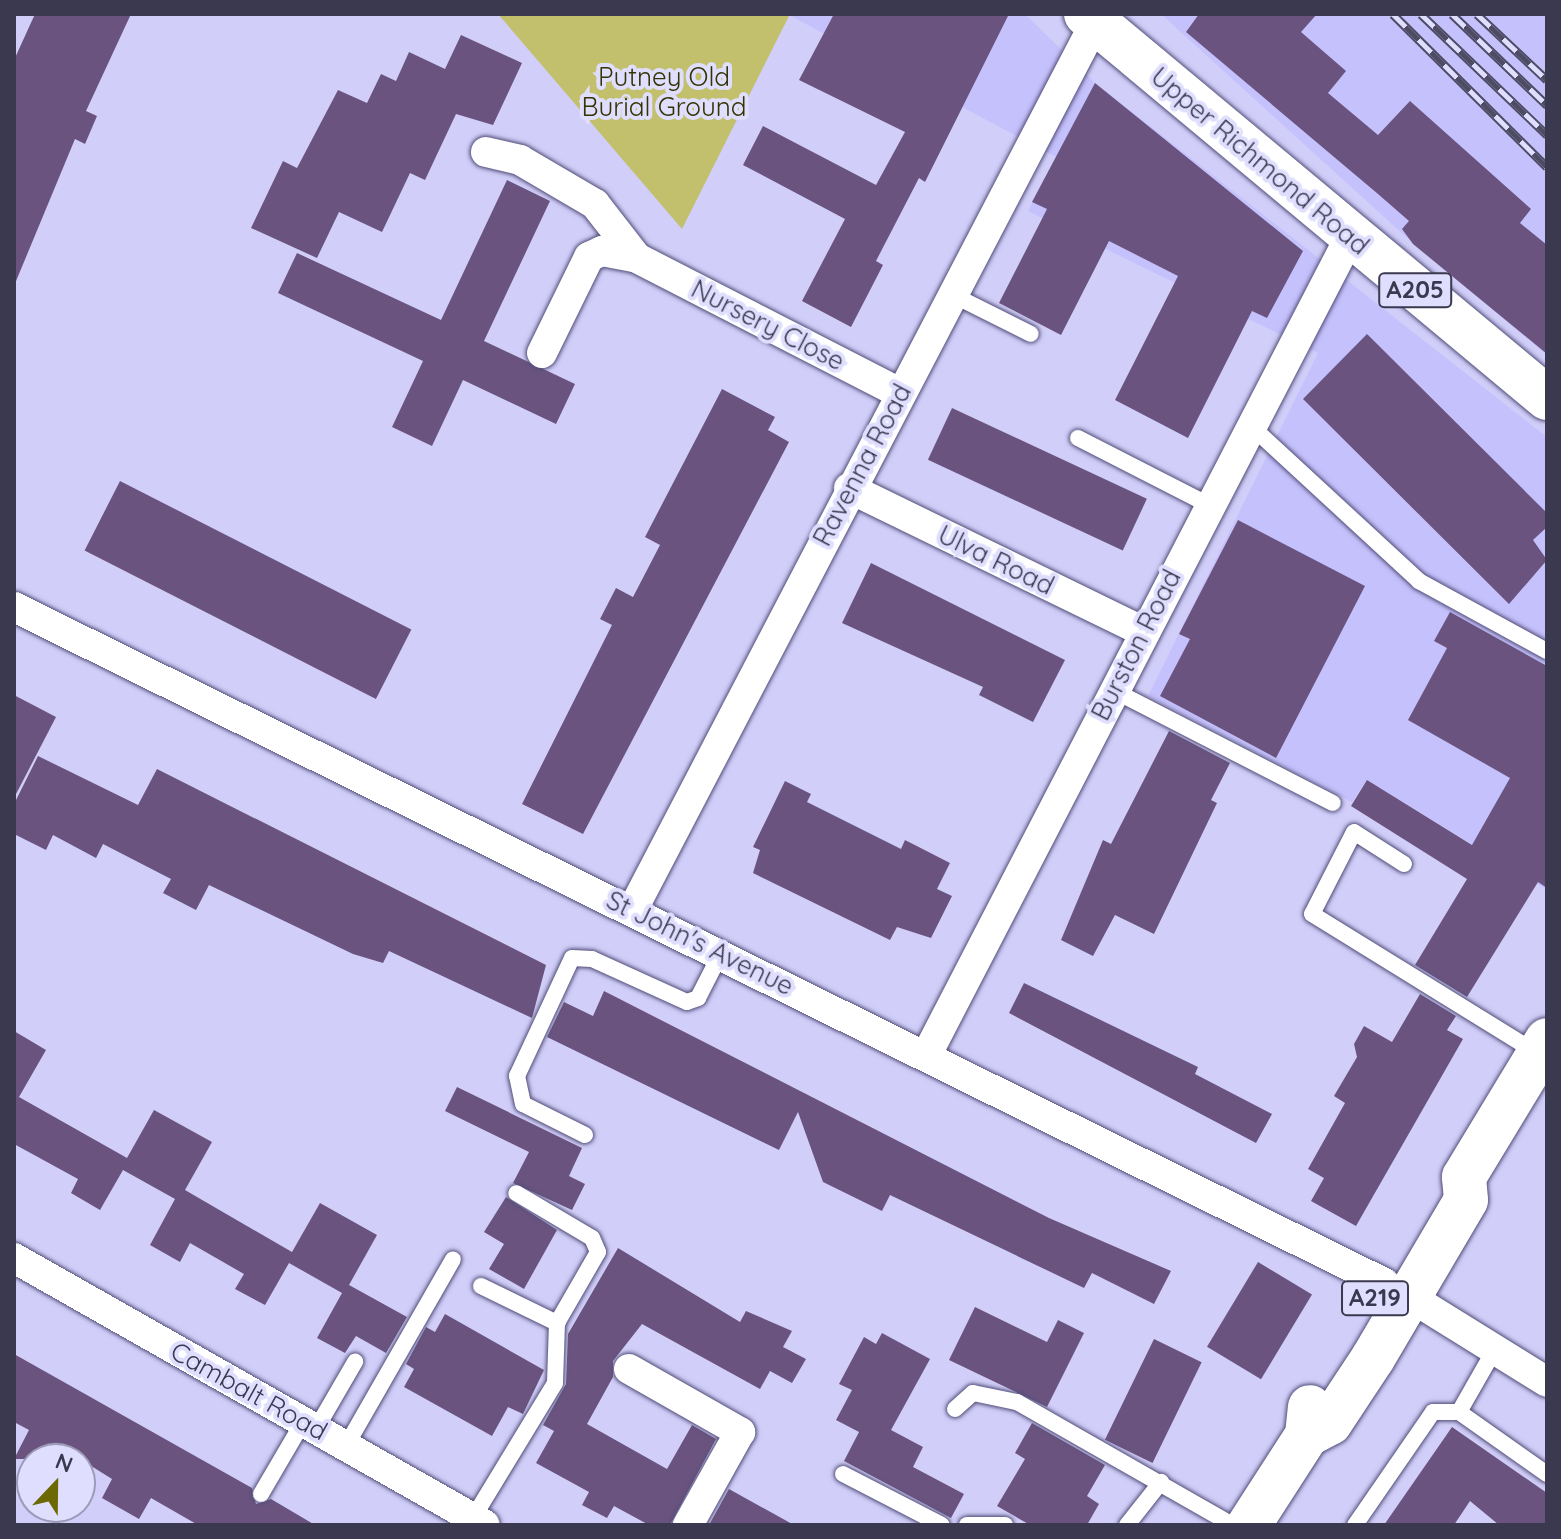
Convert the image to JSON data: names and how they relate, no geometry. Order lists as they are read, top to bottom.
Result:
{
  "streets": {
    "main road": ["Upper Richmond Road", "A205", "A219"],
    "street": [
      "Nursery Close",
      "Ravenna Road",
      "Ulva Road",
      "Burston Road",
      "St John's Avenue",
      "Cambalt Road"
    ]
  },
  "crossings": [
    ["Upper Richmond Road", "Ravenna Road"],
    ["Upper Richmond Road", "Burston Road"],
    ["Nursery Close", "Ravenna Road"],
    ["Ravenna Road", "Ulva Road"],
    ["Ravenna Road", "St John's Avenue"],
    ["Ulva Road", "Burston Road"],
    ["Burston Road", "St John's Avenue"],
    ["St John's Avenue", "A219"]
  ],
  "parks": ["Putney Old Burial Ground"],
  "north": "top"
}
